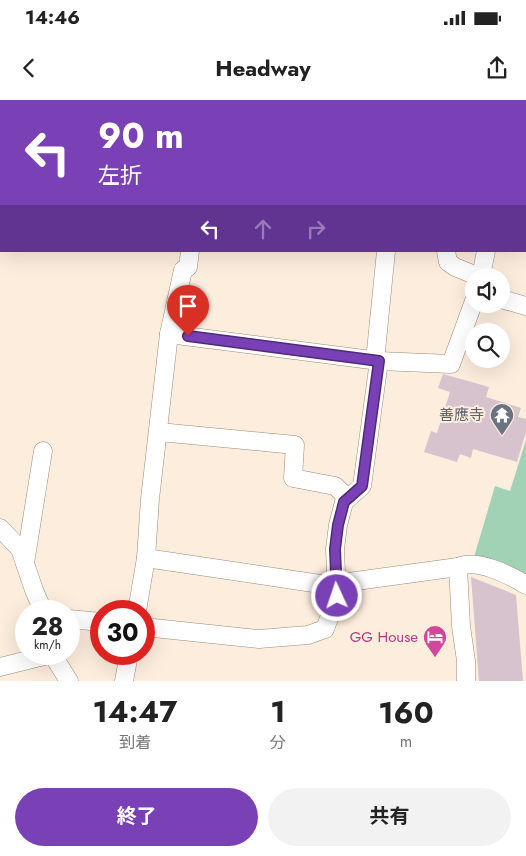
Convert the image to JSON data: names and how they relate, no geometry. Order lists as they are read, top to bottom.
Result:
{
  "places": {
    "temple": ["善應寺"],
    "hotel": ["GG House"]
  },
  "page": {
    "status": "14:46",
    "header": "Headway",
    "turn": ["90 m", "左折"],
    "speed": "28 km/h",
    "limit": "30",
    "eta": [
      "14:47",
      "到着",
      "1",
      "分",
      "160",
      "m"
    ],
    "buttons": ["終了", "共有"]
  }
}
